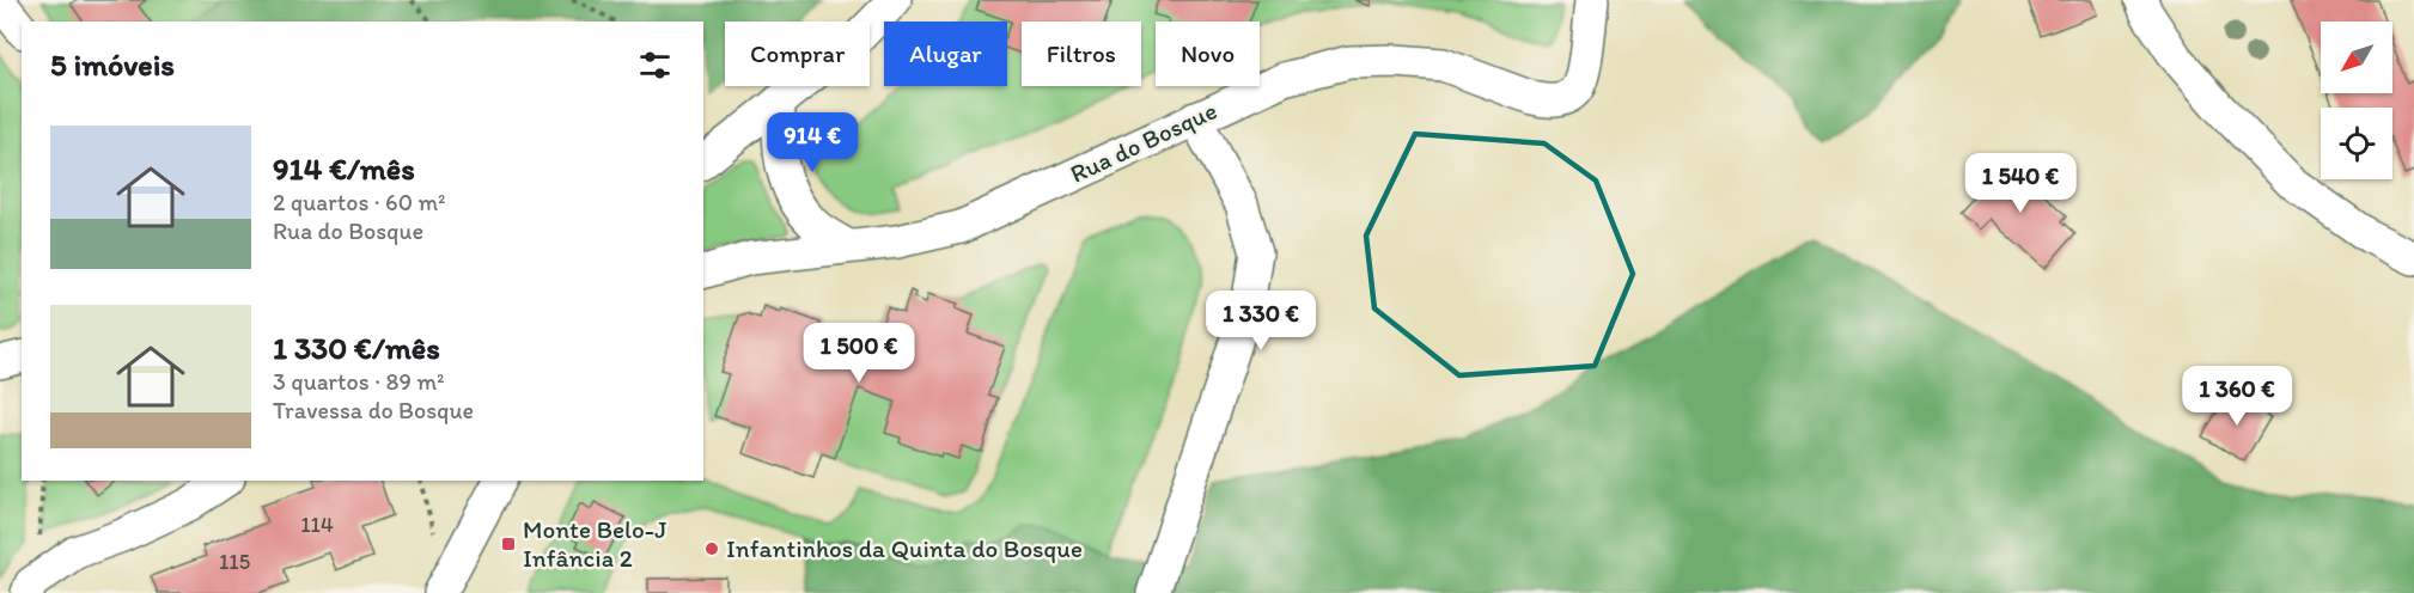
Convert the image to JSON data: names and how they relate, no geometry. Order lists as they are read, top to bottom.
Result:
{
  "streets": {
    "street": ["Rua do Bosque"]
  },
  "places": {
    "transit": ["Monte Belo-J Infância 2"],
    "other": ["Infantinhos da Quinta do Bosque"]
  },
  "house_numbers": ["114", "115"],
  "north": "bottom left",
  "page": {
    "chip": [
      "Comprar",
      "Alugar",
      "Filtros",
      "Novo"
    ],
    "heading": "5 imóveis",
    "list": [
      {
        "name": "914 €/mês",
        "note": "2 quartos · 60 m² · Rua do Bosque"
      },
      {
        "name": "1 330 €/mês",
        "note": "3 quartos · 89 m² · Travessa do Bosque"
      }
    ],
    "price": [
      "914 €",
      "1 540 €",
      "1 330 €",
      "1 500 €",
      "1 360 €"
    ]
  }
}
